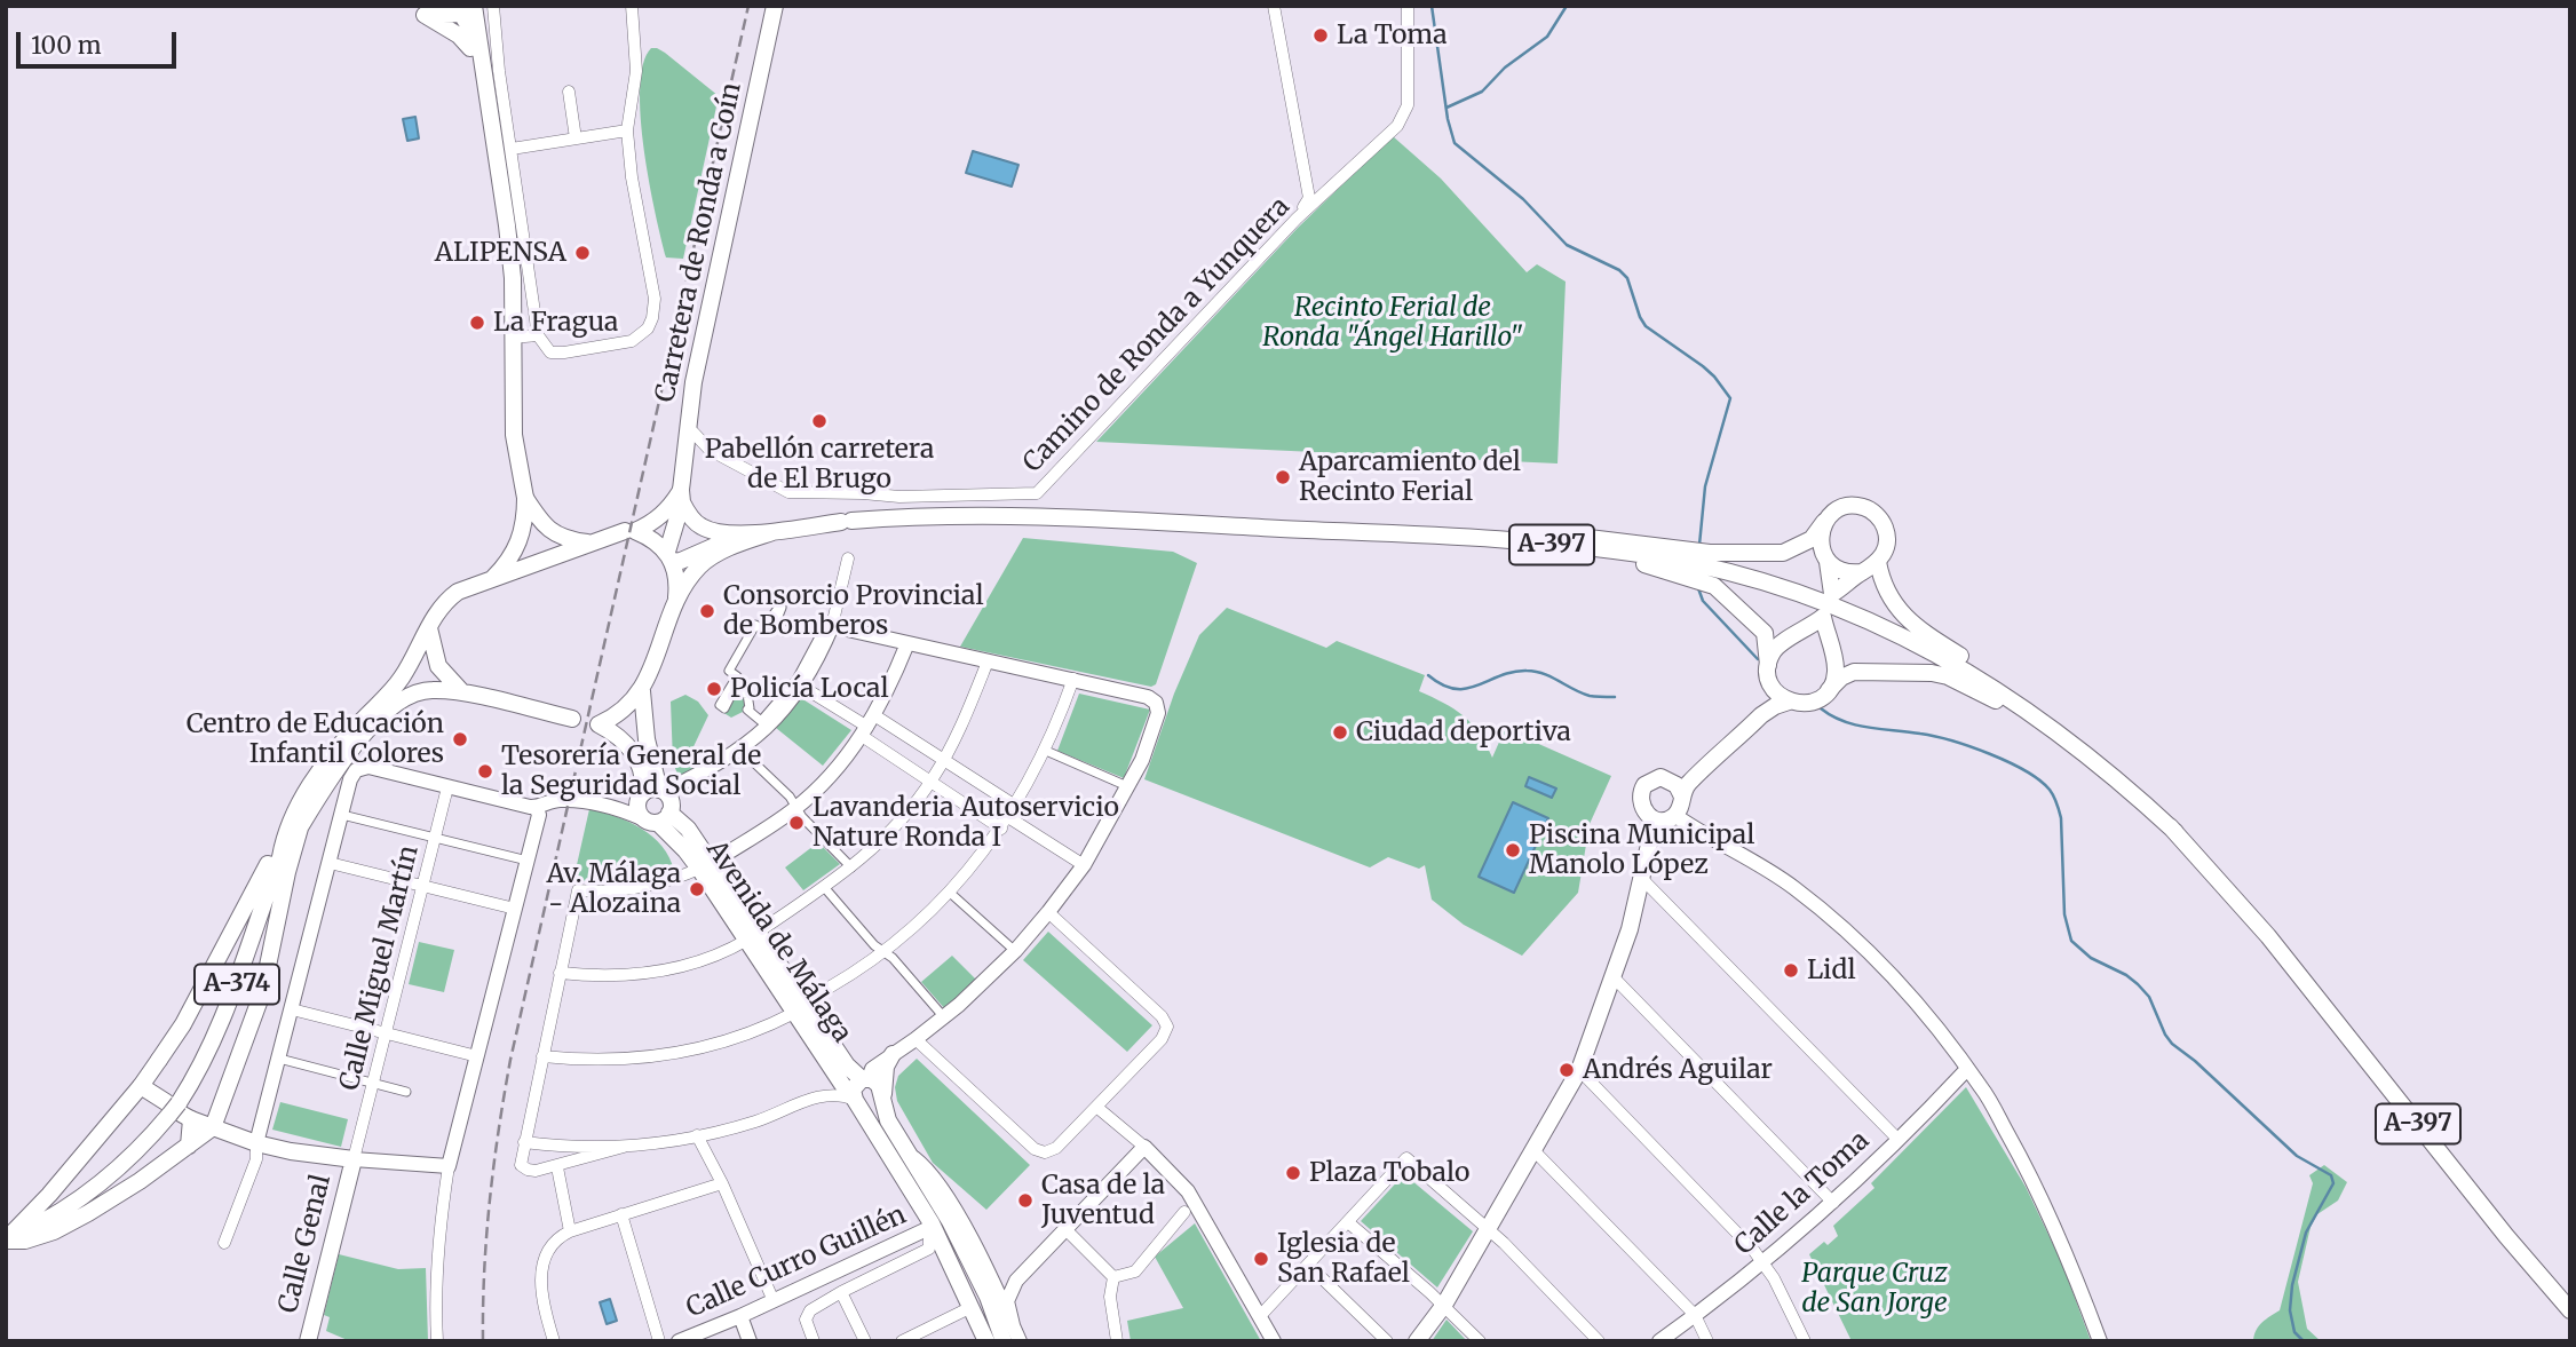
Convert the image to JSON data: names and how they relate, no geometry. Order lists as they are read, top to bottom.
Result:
{
  "streets": {
    "main road": [
      "Carretera de Ronda a Coín",
      "A-397",
      "Avenida de Málaga",
      "A-374",
      "Calle Genal"
    ],
    "street": [
      "Camino de Ronda a Yunquera",
      "Calle Miguel Martín",
      "Calle la Toma",
      "Calle Curro Guillén"
    ]
  },
  "crossings": [
    ["Carretera de Ronda a Coín", "Camino de Ronda a Yunquera"],
    ["Avenida de Málaga", "Calle Curro Guillén"],
    ["Calle Miguel Martín", "Calle Genal"]
  ],
  "parks": ["Recinto Ferial de Ronda \"Ángel Harillo\"", "Parque Cruz de San Jorge"],
  "places": [
    "La Toma",
    "ALIPENSA",
    "La Fragua",
    "Pabellón carretera de El Brugo",
    "Aparcamiento del Recinto Ferial",
    "Consorcio Provincial de Bomberos",
    "Policía Local",
    "Ciudad deportiva",
    "Centro de Educación Infantil Colores",
    "Tesorería General de la Seguridad Social",
    "Lavanderia Autoservicio Nature Ronda I",
    "Piscina Municipal Manolo López",
    "Av. Málaga - Alozaina",
    "Lidl",
    "Andrés Aguilar",
    "Plaza Tobalo",
    "Casa de la Juventud",
    "Iglesia de San Rafael"
  ],
  "scale_bar": "100 m"
}
